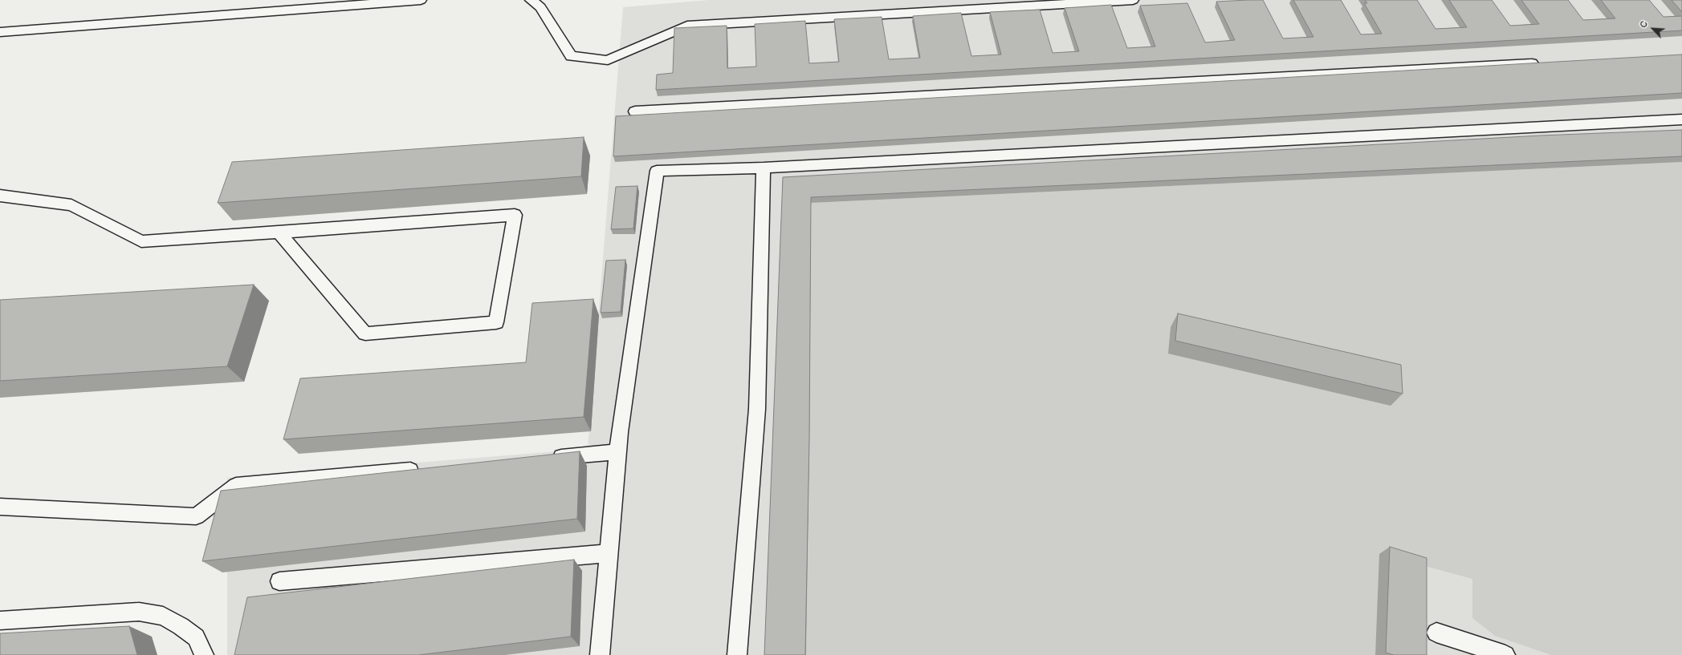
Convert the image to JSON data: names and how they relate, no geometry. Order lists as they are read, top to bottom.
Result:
{
  "north": "top left"
}
